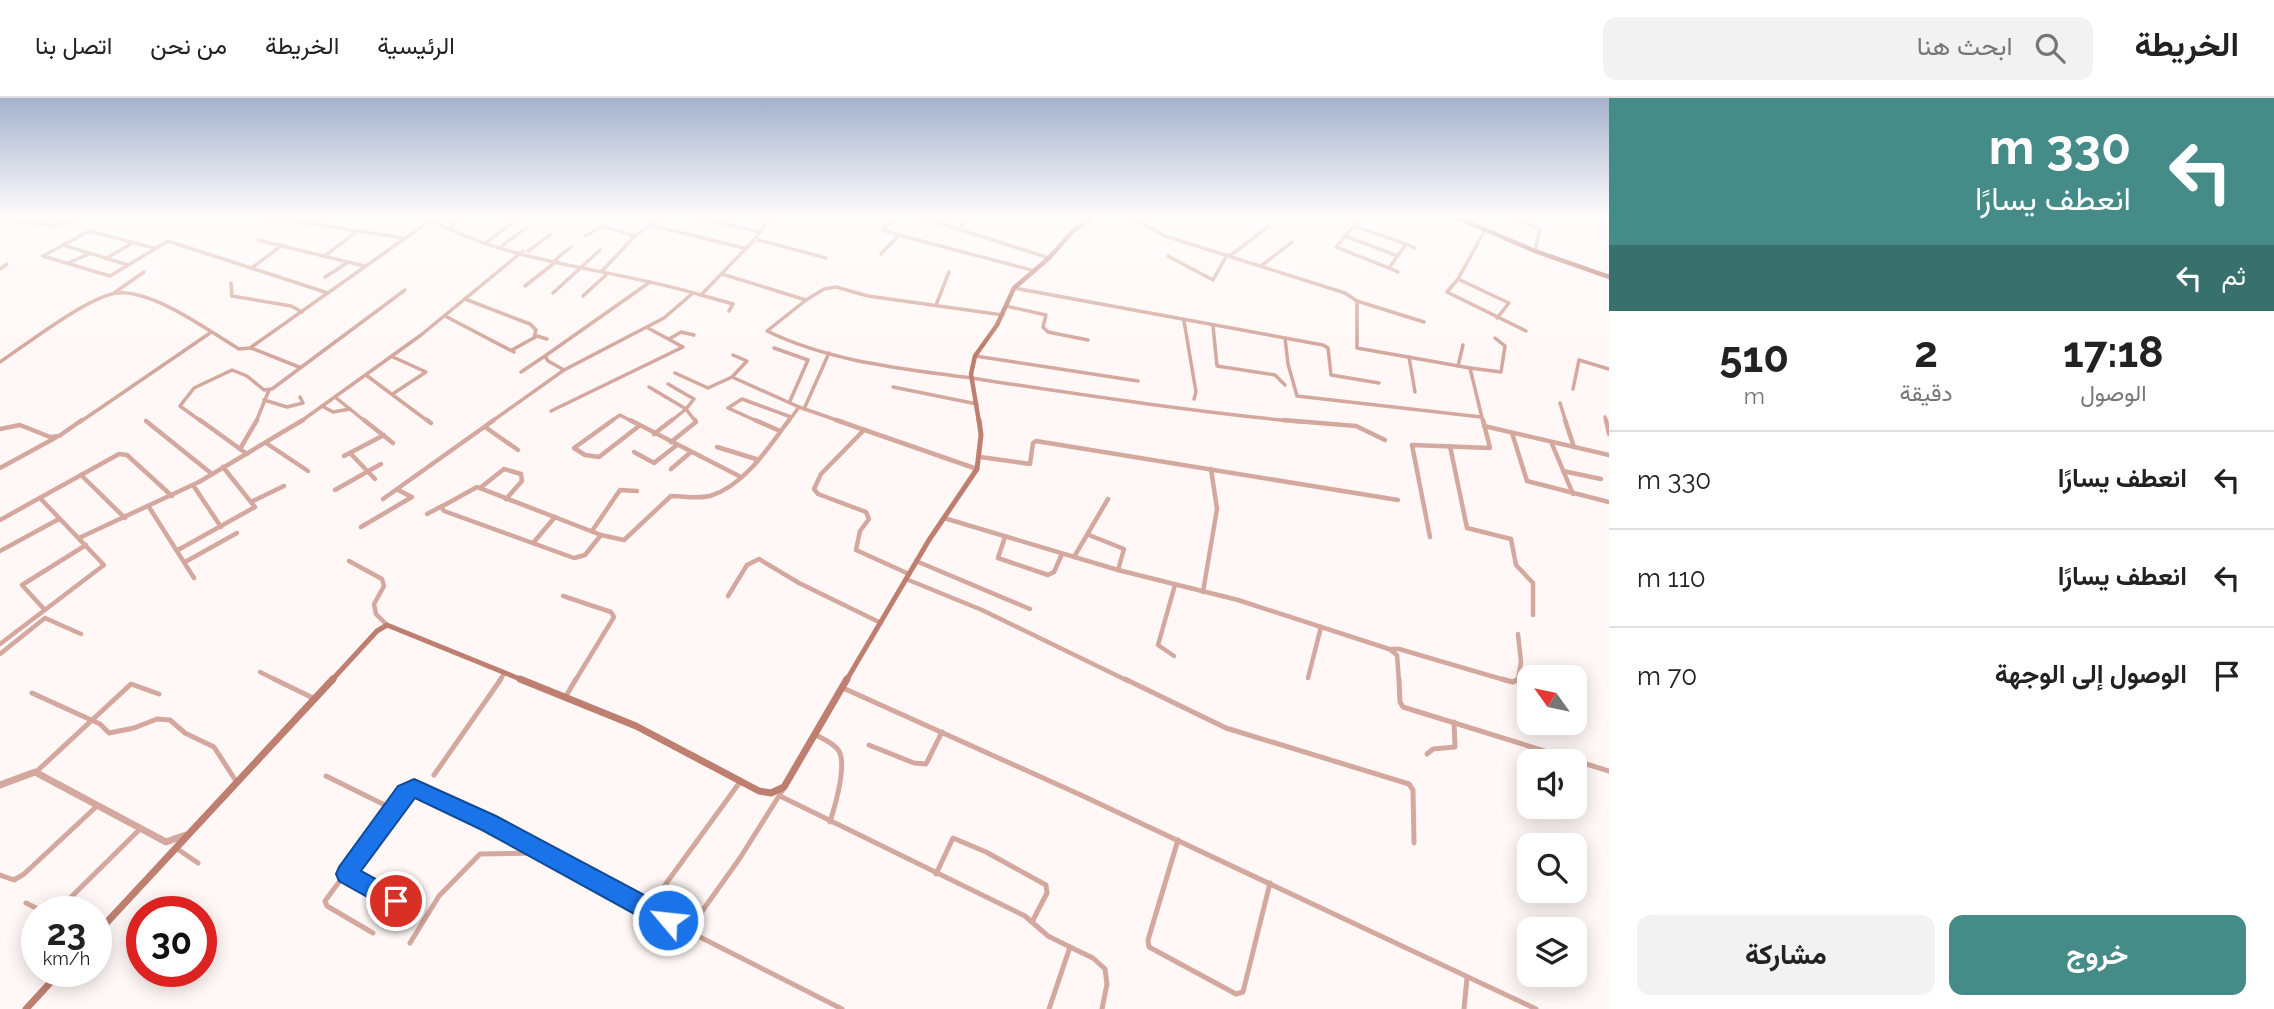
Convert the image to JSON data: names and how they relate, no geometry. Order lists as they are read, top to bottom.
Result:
{
  "north": "top left",
  "page": {
    "header": "الخريطة",
    "search": "ابحث هنا",
    "nav": [
      "الرئيسية",
      "الخريطة",
      "من نحن",
      "اتصل بنا"
    ],
    "turn": ["330 m", "انعطف يسارًا"],
    "then": "ثم",
    "eta": [
      "17:18",
      "الوصول",
      "2",
      "دقيقة",
      "510",
      "m"
    ],
    "list": [
      {
        "name": "انعطف يسارًا",
        "value": "330 m"
      },
      {
        "name": "انعطف يسارًا",
        "value": "110 m"
      },
      {
        "name": "الوصول إلى الوجهة",
        "value": "70 m"
      }
    ],
    "speed": "23 km/h",
    "limit": "30",
    "buttons": ["خروج", "مشاركة"]
  }
}
